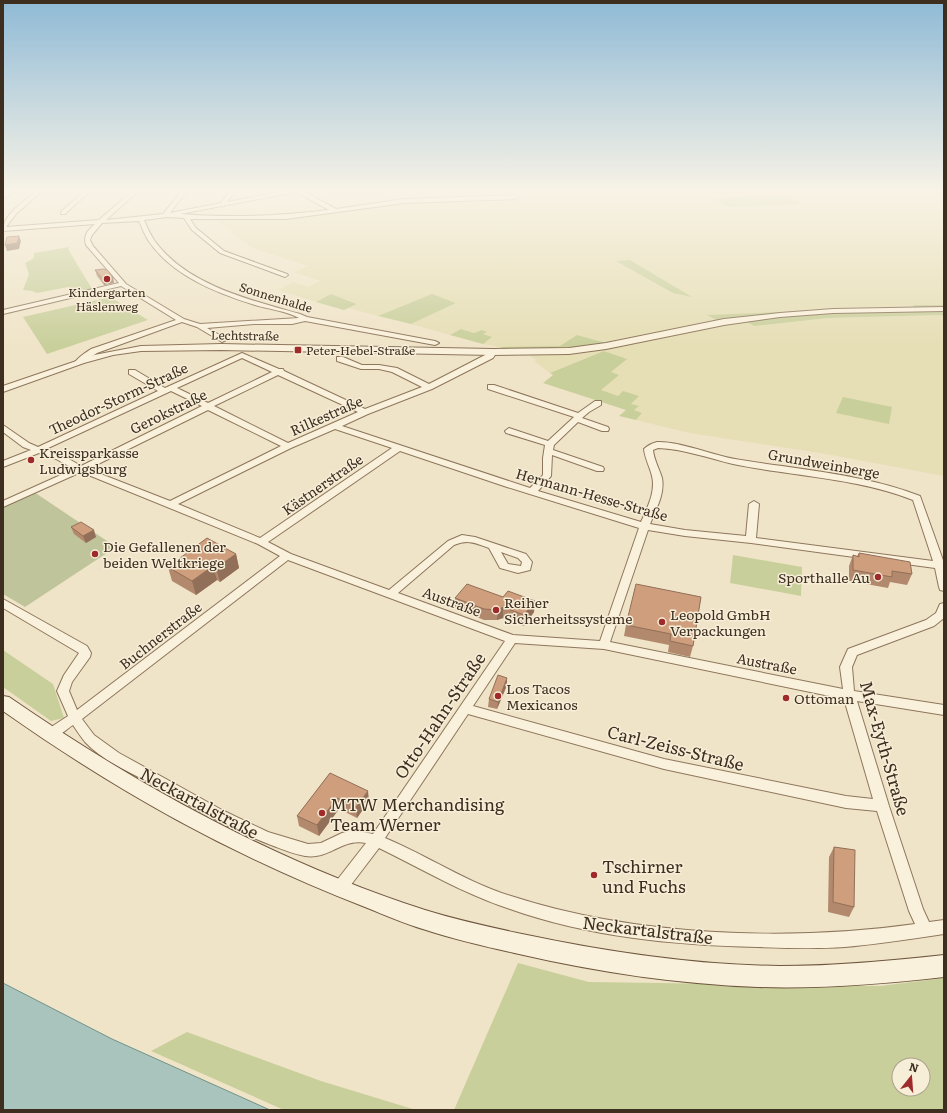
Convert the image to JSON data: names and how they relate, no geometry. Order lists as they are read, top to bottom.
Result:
{
  "streets": {
    "street": [
      "Sonnenhalde",
      "Lechtstraße",
      "Theodor-Storm-Straße",
      "Gerokstraße",
      "Rilkestraße",
      "Grundweinberge",
      "Kästnerstraße",
      "Hermann-Hesse-Straße",
      "Austraße",
      "Buchnerstraße",
      "Otto-Hahn-Straße",
      "Carl-Zeiss-Straße",
      "Max-Eyth-Straße",
      "Neckartalstraße"
    ]
  },
  "crossings": [
    ["Lechtstraße", "Rilkestraße"],
    ["Theodor-Storm-Straße", "Gerokstraße"],
    ["Theodor-Storm-Straße", "Austraße"],
    ["Gerokstraße", "Austraße"],
    ["Rilkestraße", "Hermann-Hesse-Straße"],
    ["Rilkestraße", "Austraße"],
    ["Grundweinberge", "Hermann-Hesse-Straße"],
    ["Kästnerstraße", "Hermann-Hesse-Straße"],
    ["Kästnerstraße", "Austraße"],
    ["Austraße", "Buchnerstraße"],
    ["Austraße", "Otto-Hahn-Straße"],
    ["Austraße", "Max-Eyth-Straße"],
    ["Buchnerstraße", "Neckartalstraße"],
    ["Otto-Hahn-Straße", "Carl-Zeiss-Straße"],
    ["Otto-Hahn-Straße", "Neckartalstraße"],
    ["Carl-Zeiss-Straße", "Max-Eyth-Straße"],
    ["Max-Eyth-Straße", "Neckartalstraße"]
  ],
  "places": {
    "other": [
      "Kindergarten Häslenweg",
      "Kreissparkasse Ludwigsburg",
      "Die Gefallenen der beiden Weltkriege",
      "Sporthalle Au",
      "Reiher Sicherheitssysteme",
      "Leopold GmbH Verpackungen",
      "Los Tacos Mexicanos",
      "Ottoman",
      "MTW Merchandising Team Werner",
      "Tschirner und Fuchs"
    ],
    "transit": ["Peter-Hebel-Straße"]
  },
  "north": "top"
}
